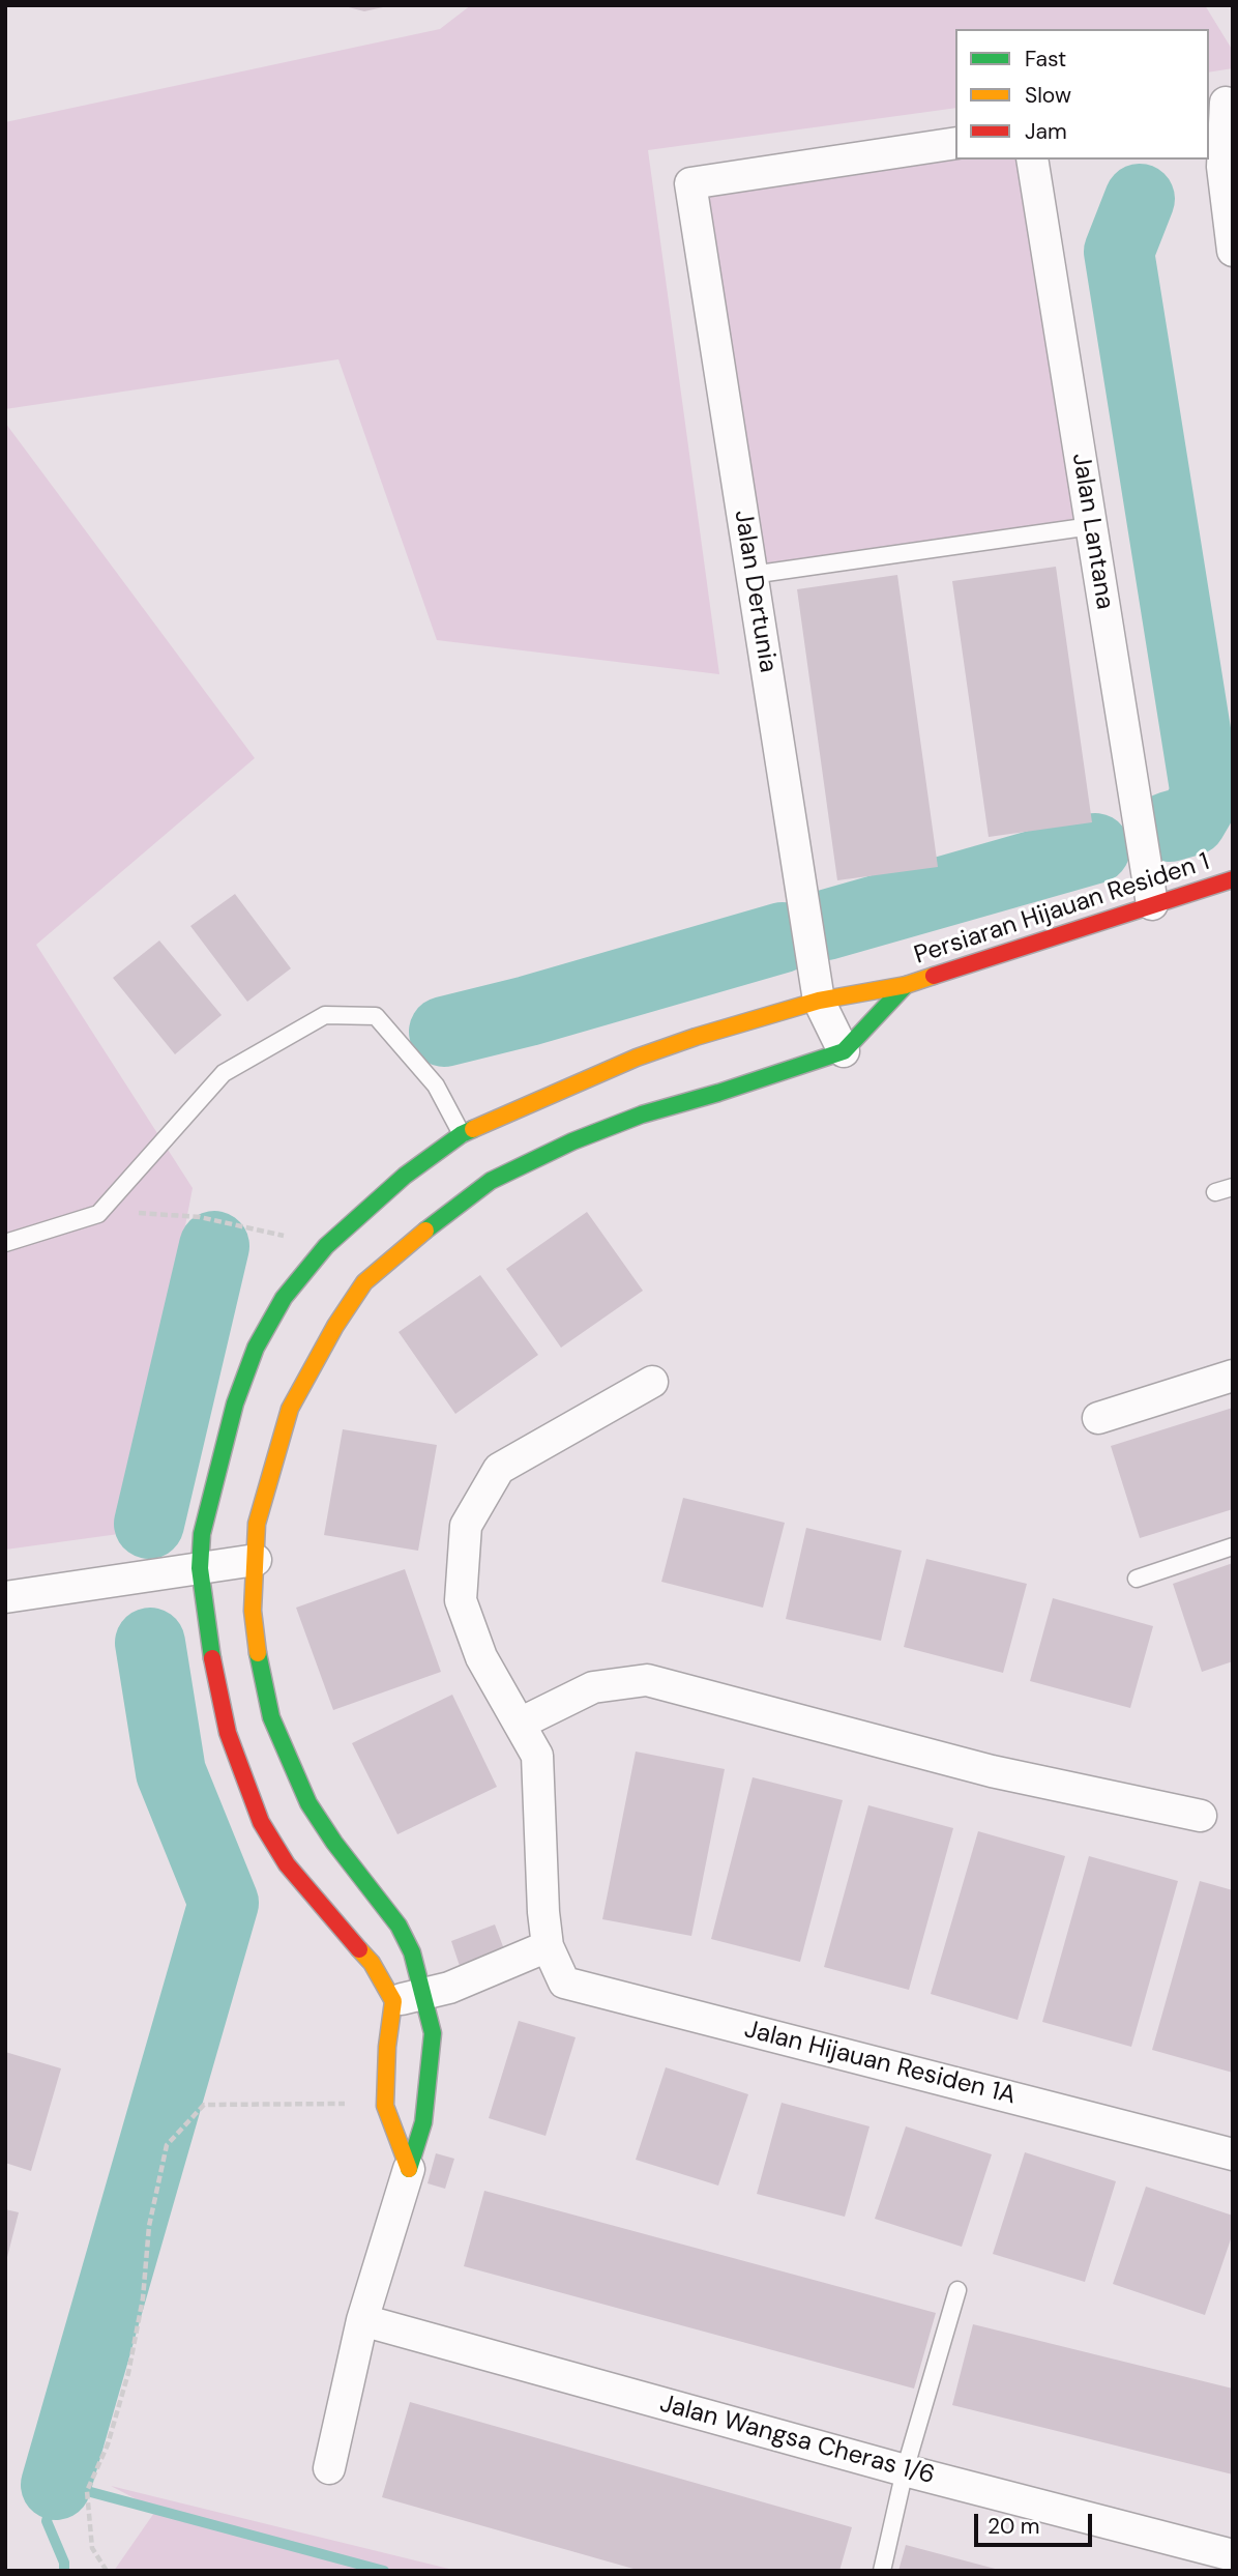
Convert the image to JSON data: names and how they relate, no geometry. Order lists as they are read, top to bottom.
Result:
{
  "streets": {
    "street": [
      "Jalan Lantana",
      "Jalan Dertunia",
      "Persiaran Hijauan Residen 1",
      "Jalan Hijauan Residen 1A",
      "Jalan Wangsa Cheras 1/6"
    ]
  },
  "crossings": [
    ["Jalan Lantana", "Persiaran Hijauan Residen 1"],
    ["Jalan Dertunia", "Persiaran Hijauan Residen 1"]
  ],
  "legend": ["Fast", "Slow", "Jam"],
  "scale_bar": "20 m"
}
